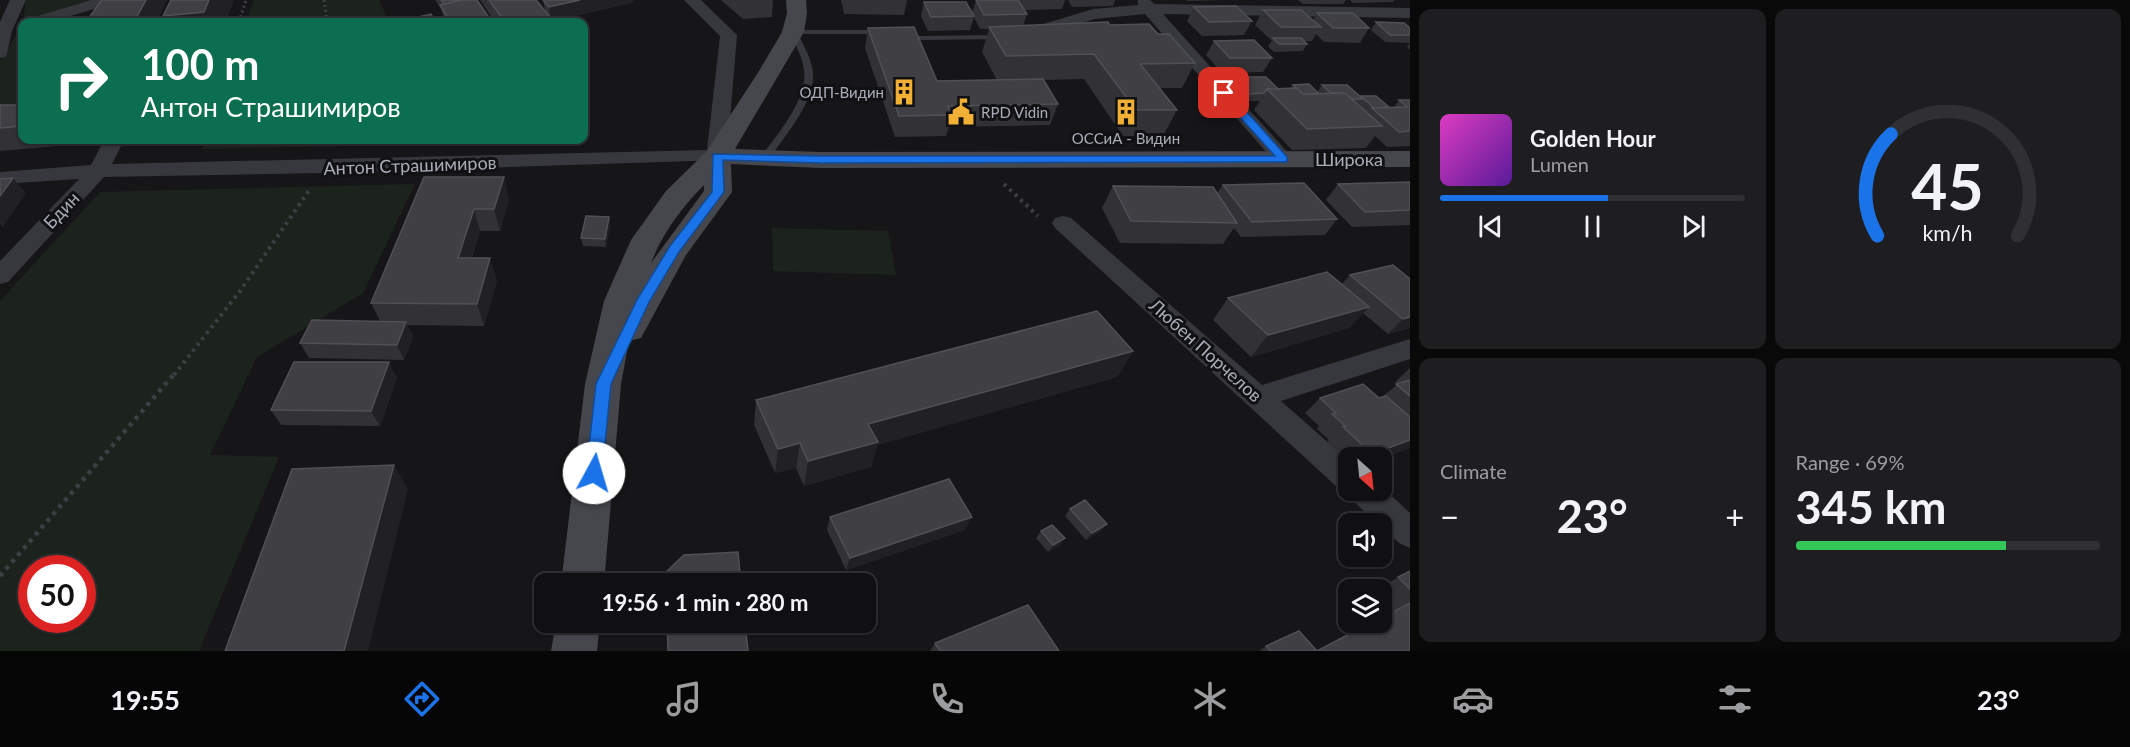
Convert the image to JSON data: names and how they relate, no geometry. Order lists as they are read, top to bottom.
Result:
{
  "streets": {
    "main road": ["Широка", "Антон Страшимиров"],
    "street": ["Бдин", "Любен Порчелов"]
  },
  "crossings": [
    ["Широка", "Антон Страшимиров"],
    ["Антон Страшимиров", "Бдин"]
  ],
  "places": {
    "building": ["ОДП-Видин", "ОССиА - Видин"],
    "public building": ["RPD Vidin"]
  },
  "north": "bottom right",
  "page": {
    "turn": ["100 m", "Антон Страшимиров"],
    "song": ["Golden Hour", "Lumen"],
    "tile": [
      "Climate",
      ["Range · 69%", "345 km"]
    ],
    "heat": ["−", "23°", "+"],
    "limit": "50",
    "trip": "19:56 · 1 min · 280 m",
    "tabs": ["19:55", "23°"],
    "gauge": ["45", "km/h"]
  }
}
